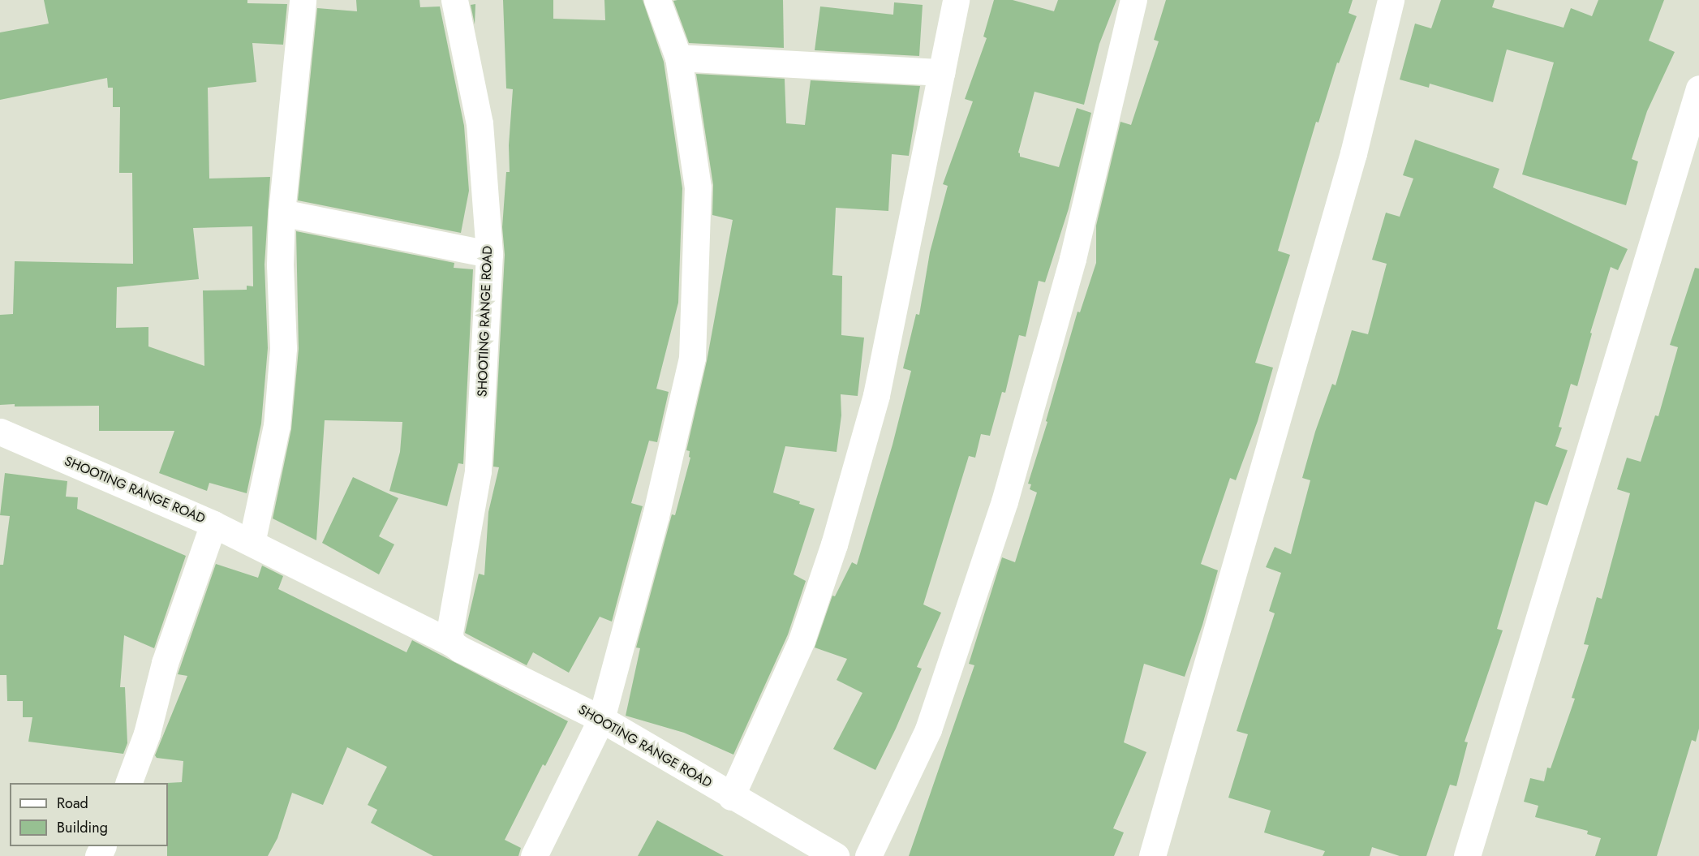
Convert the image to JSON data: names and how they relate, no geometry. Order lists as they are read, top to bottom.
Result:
{
  "streets": {
    "street": ["SHOOTING RANGE ROAD"]
  },
  "legend": ["Road", "Building"]
}
